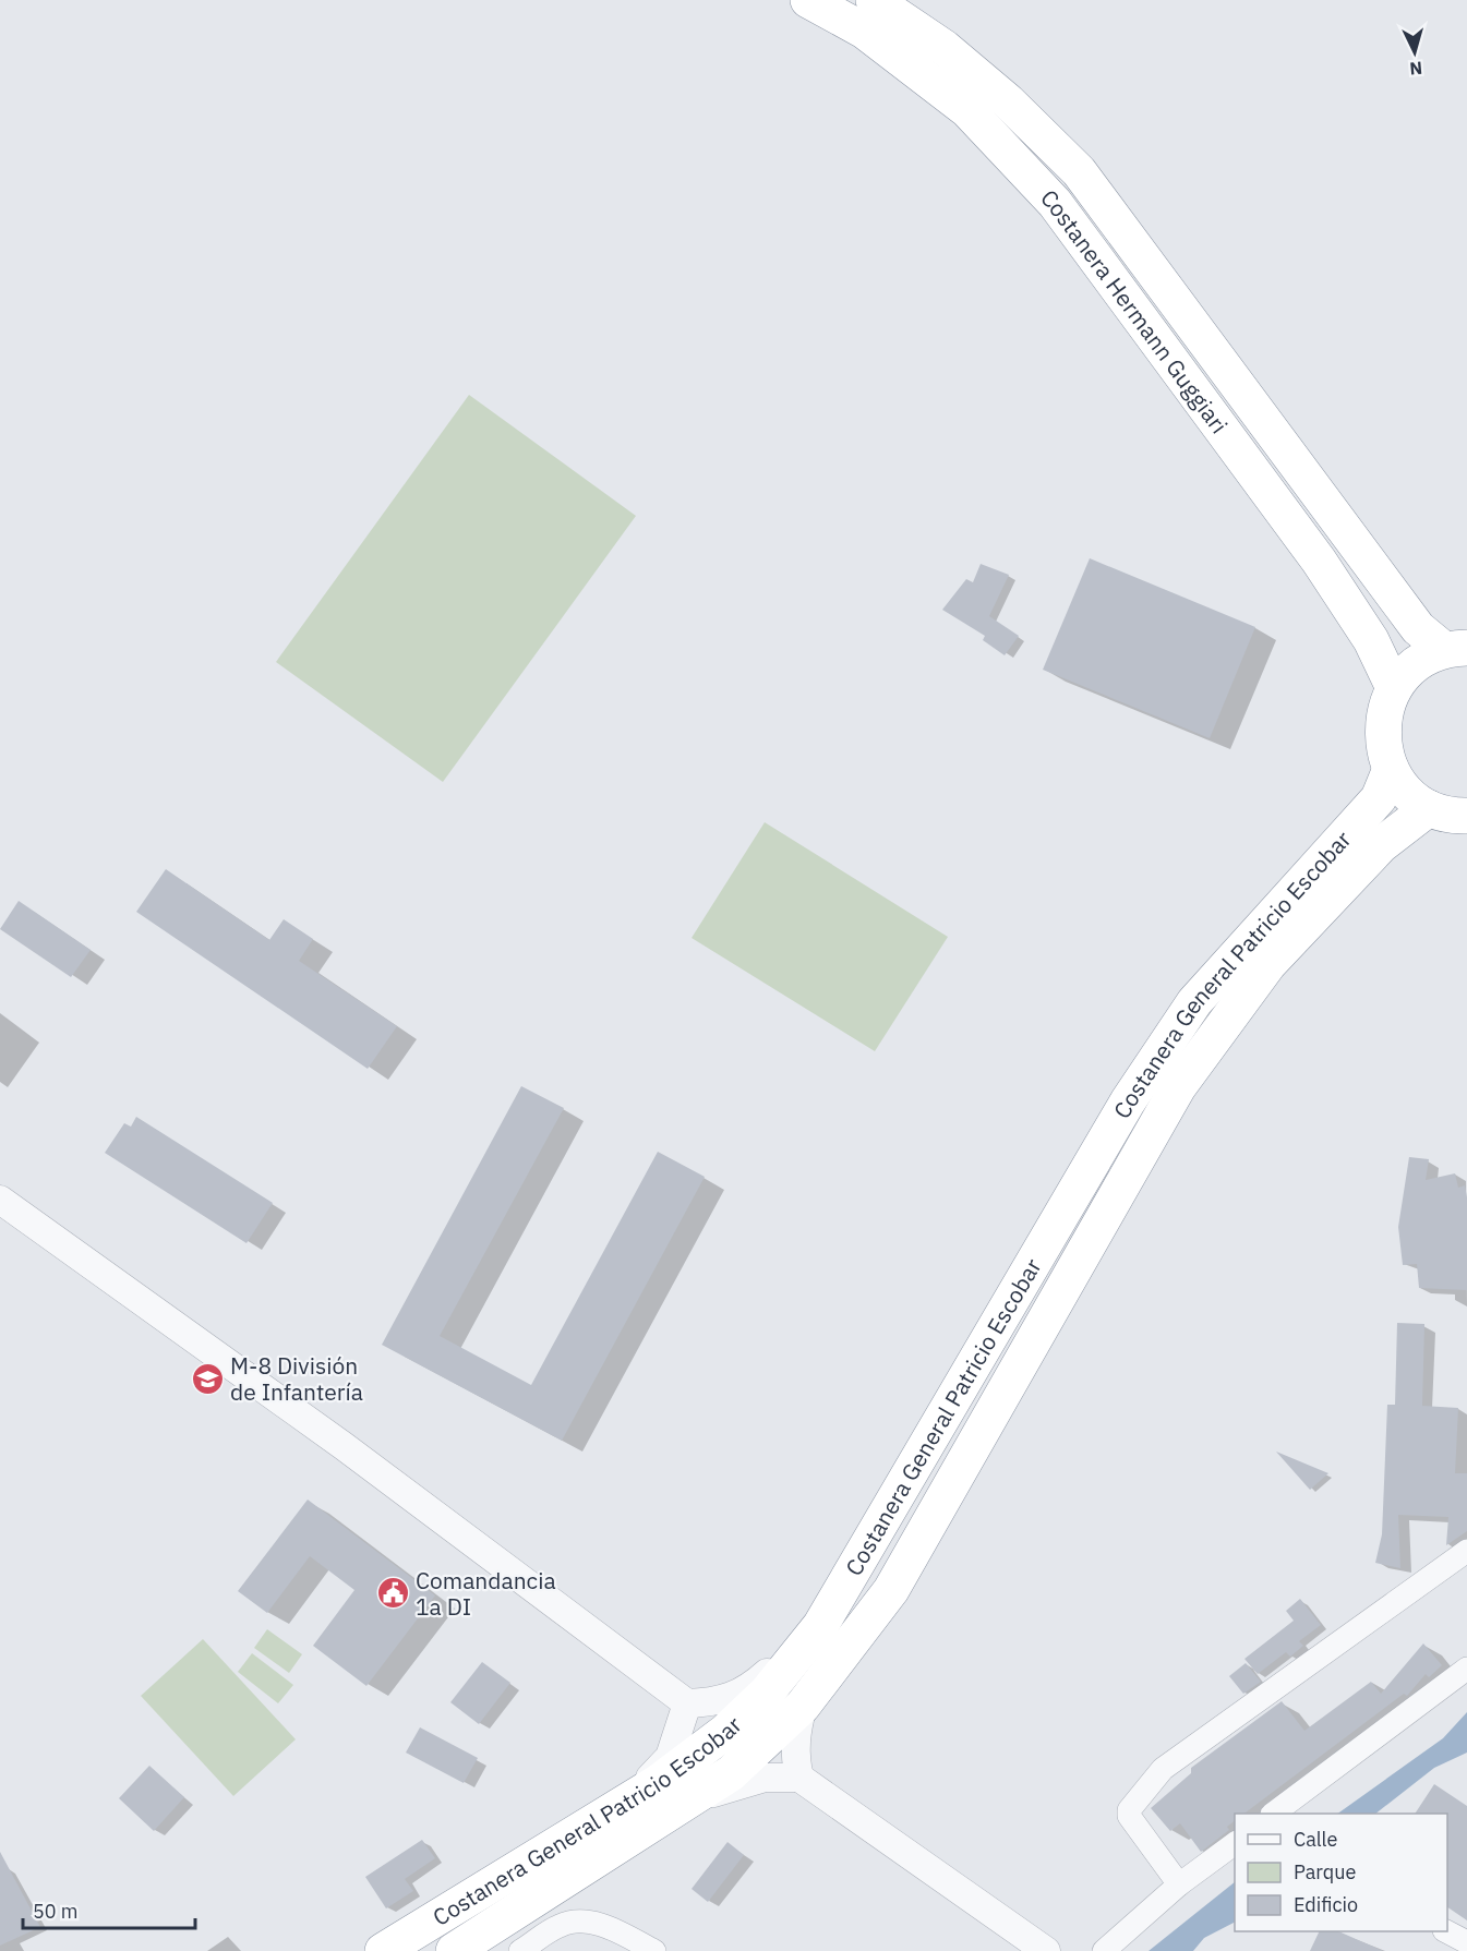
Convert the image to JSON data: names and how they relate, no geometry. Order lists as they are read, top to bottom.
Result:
{
  "streets": {
    "highway": ["Costanera Hermann Guggiari", "Costanera General Patricio Escobar"]
  },
  "places": {
    "school or university": ["M-8 División de Infantería"],
    "public building": ["Comandancia 1a DI"]
  },
  "legend": ["Calle", "Parque", "Edificio"],
  "scale_bar": "50 m",
  "north": "bottom"
}
